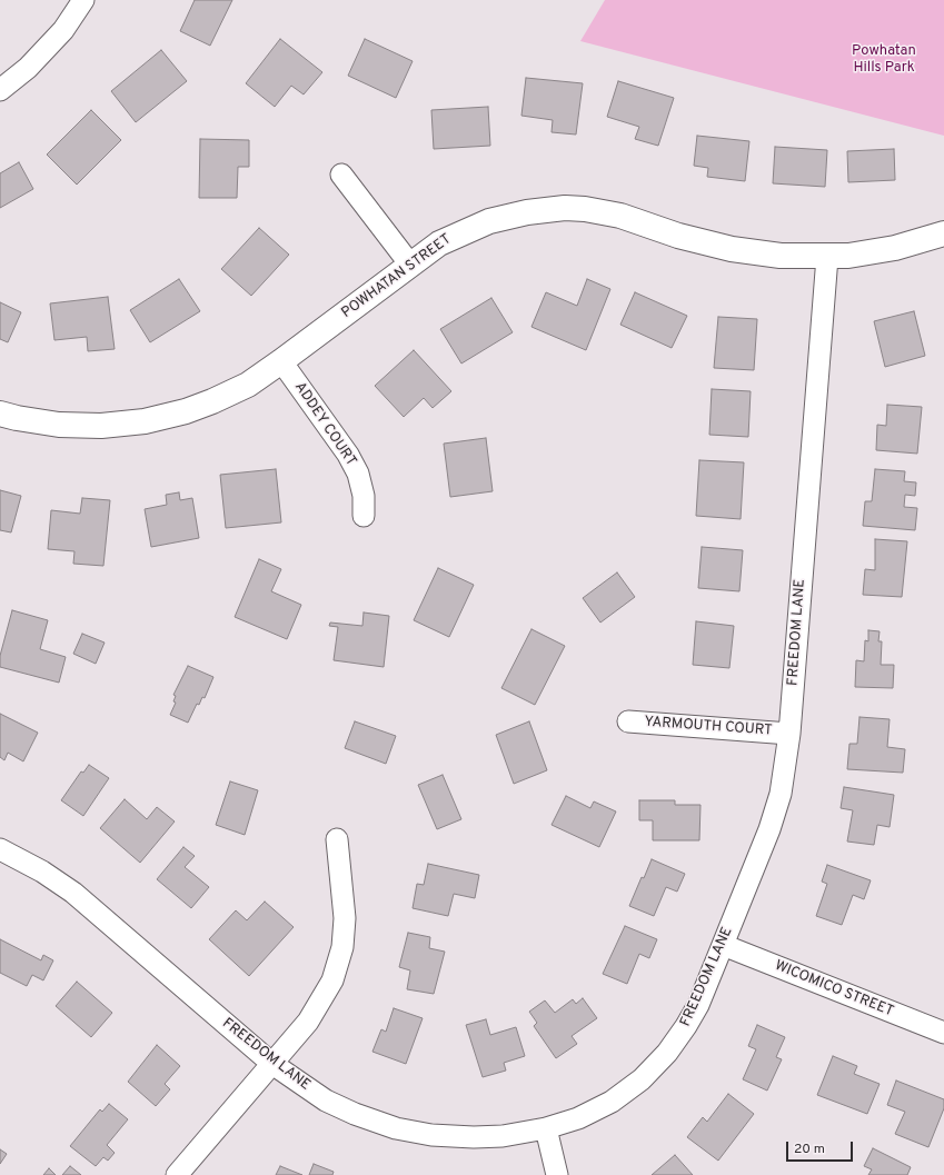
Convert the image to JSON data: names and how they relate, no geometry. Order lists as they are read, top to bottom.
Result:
{
  "streets": {
    "street": [
      "POWHATAN STREET",
      "ADDEY COURT",
      "FREEDOM LANE",
      "YARMOUTH COURT",
      "WICOMICO STREET"
    ]
  },
  "crossings": [
    ["POWHATAN STREET", "ADDEY COURT"],
    ["POWHATAN STREET", "FREEDOM LANE"],
    ["FREEDOM LANE", "YARMOUTH COURT"],
    ["FREEDOM LANE", "WICOMICO STREET"]
  ],
  "parks": ["Powhatan Hills Park"],
  "scale_bar": "20 m"
}
